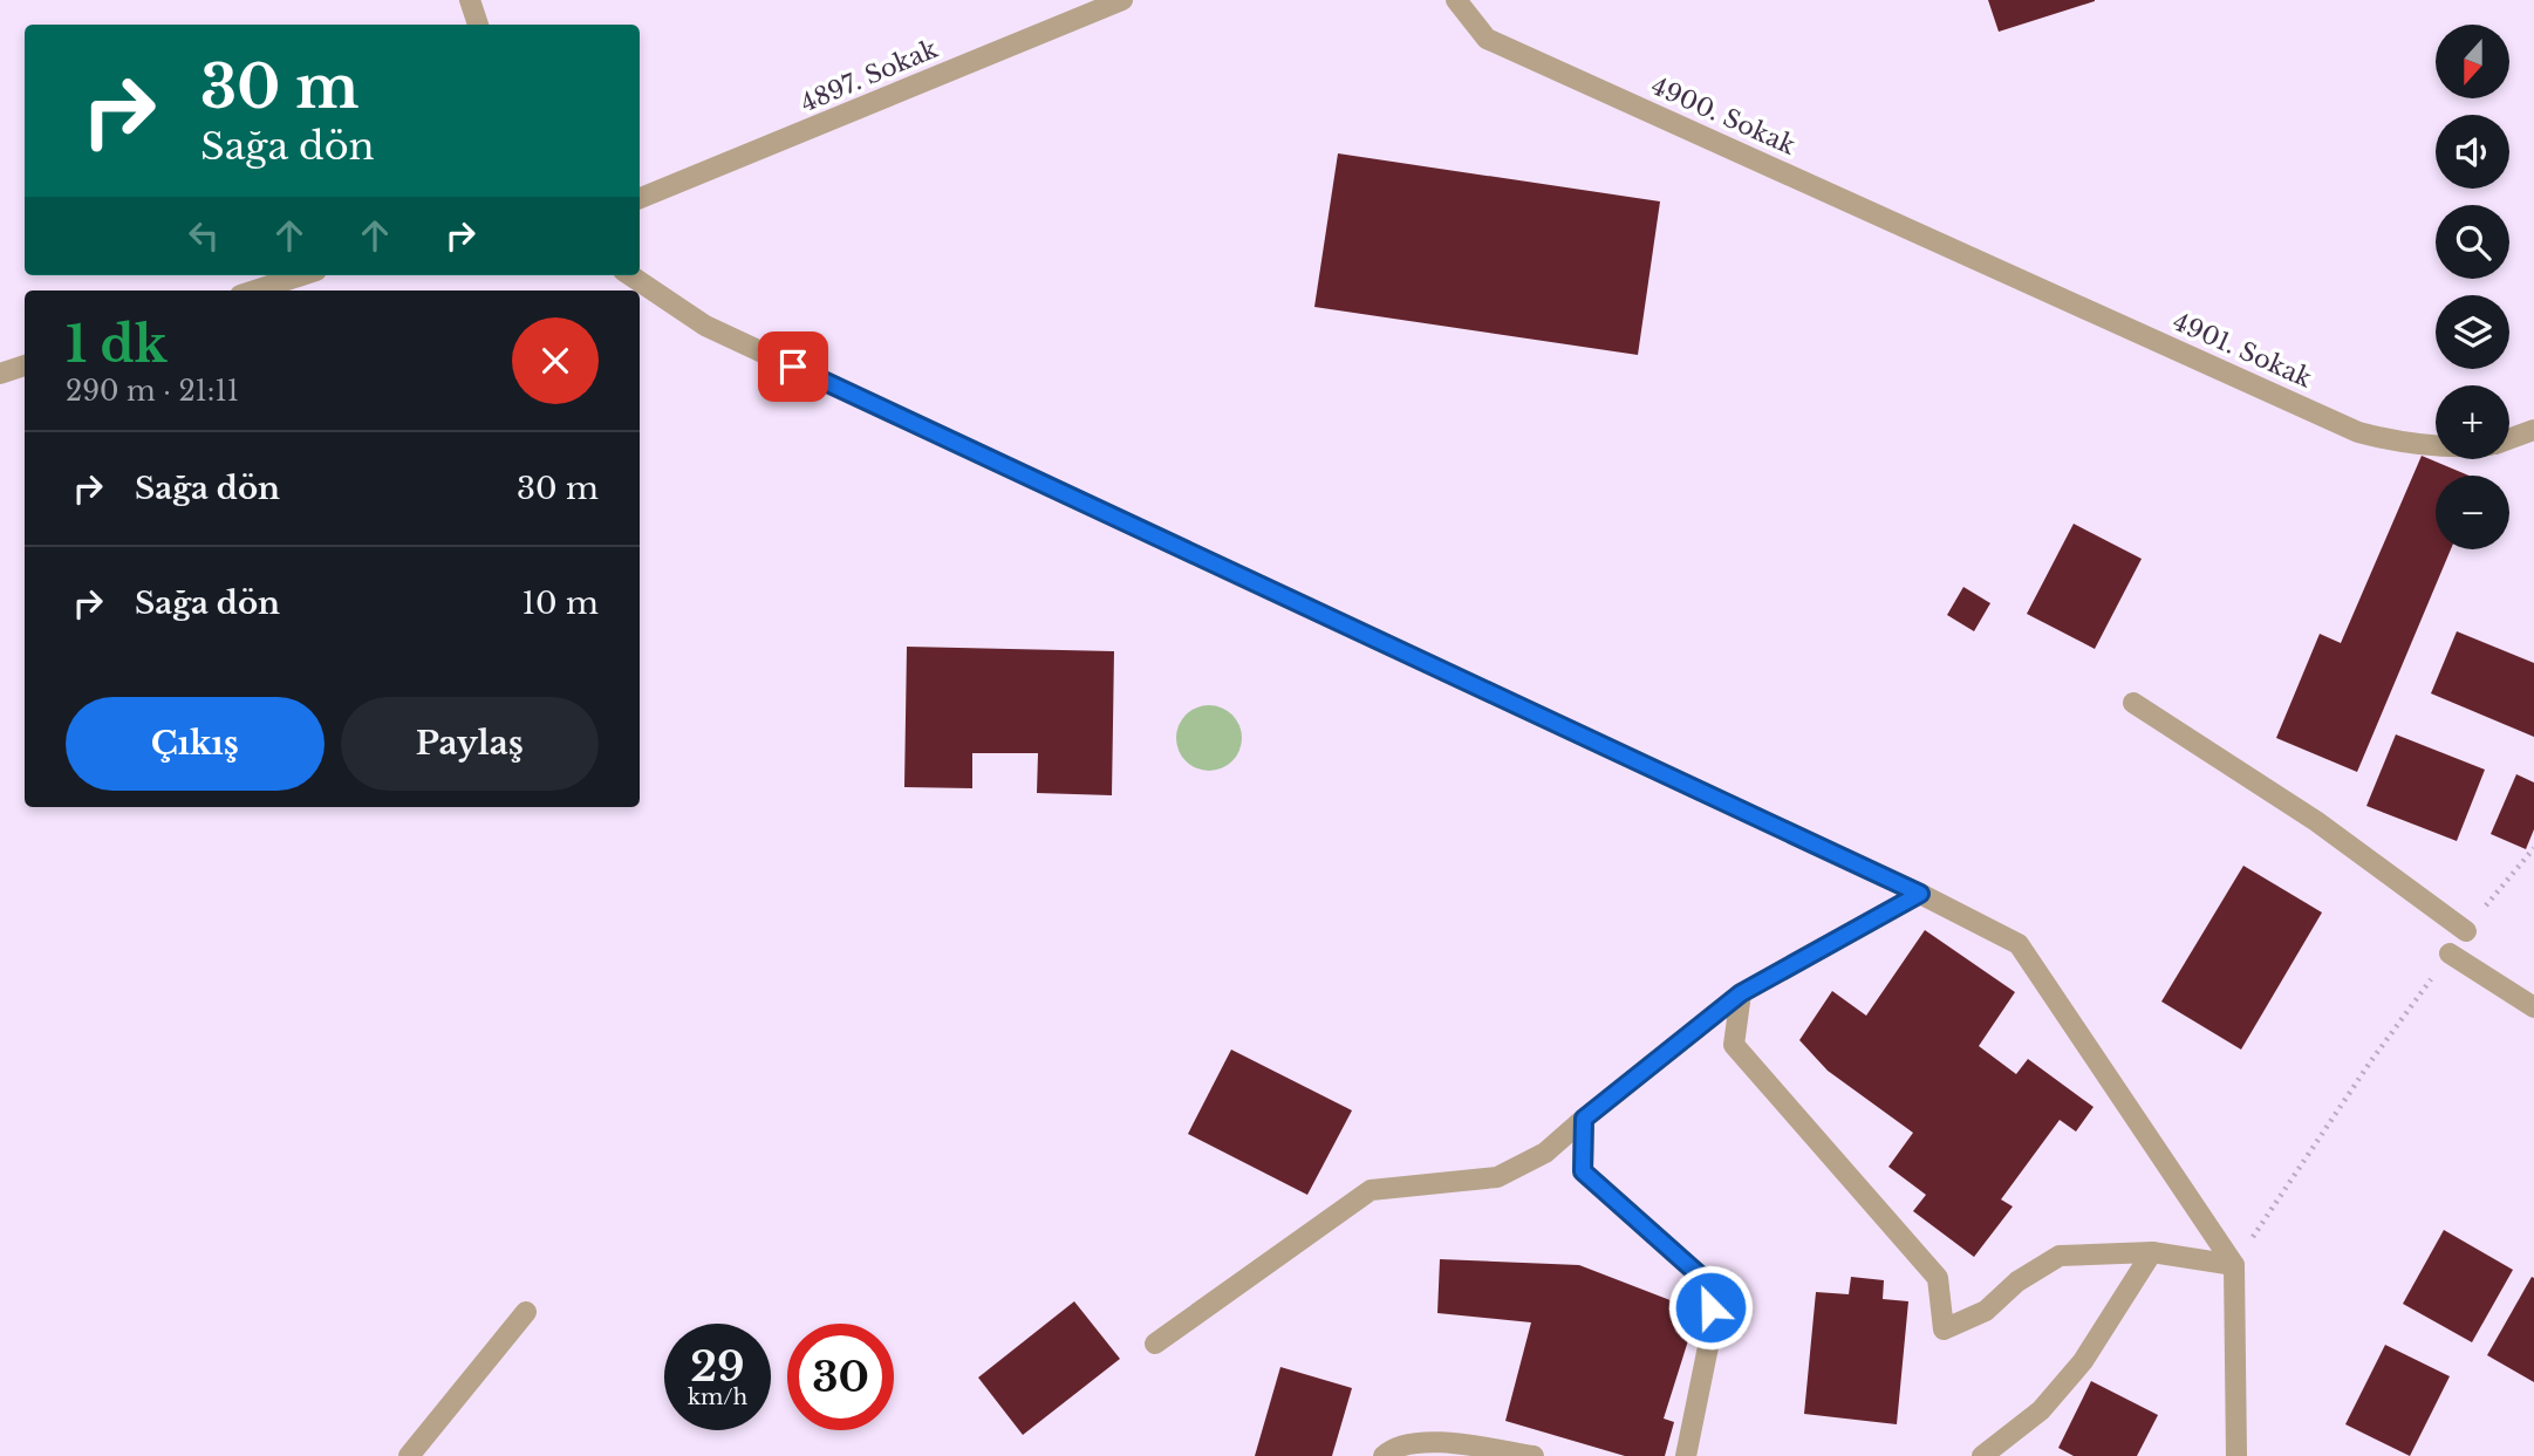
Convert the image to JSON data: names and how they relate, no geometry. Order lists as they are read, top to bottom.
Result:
{
  "streets": {
    "street": ["4897. Sokak", "4900. Sokak", "4901. Sokak"]
  },
  "crossings": [
    ["4900. Sokak", "4901. Sokak"]
  ],
  "north": "bottom",
  "page": {
    "map_buttons": ["+", "−"],
    "turn": ["30 m", "Sağa dön"],
    "heading": ["1 dk", "290 m · 21:11"],
    "list": [
      {
        "name": "Sağa dön",
        "value": "30 m"
      },
      {
        "name": "Sağa dön",
        "value": "10 m"
      }
    ],
    "buttons": ["Çıkış", "Paylaş"],
    "speed": "29 km/h",
    "limit": "30"
  }
}
